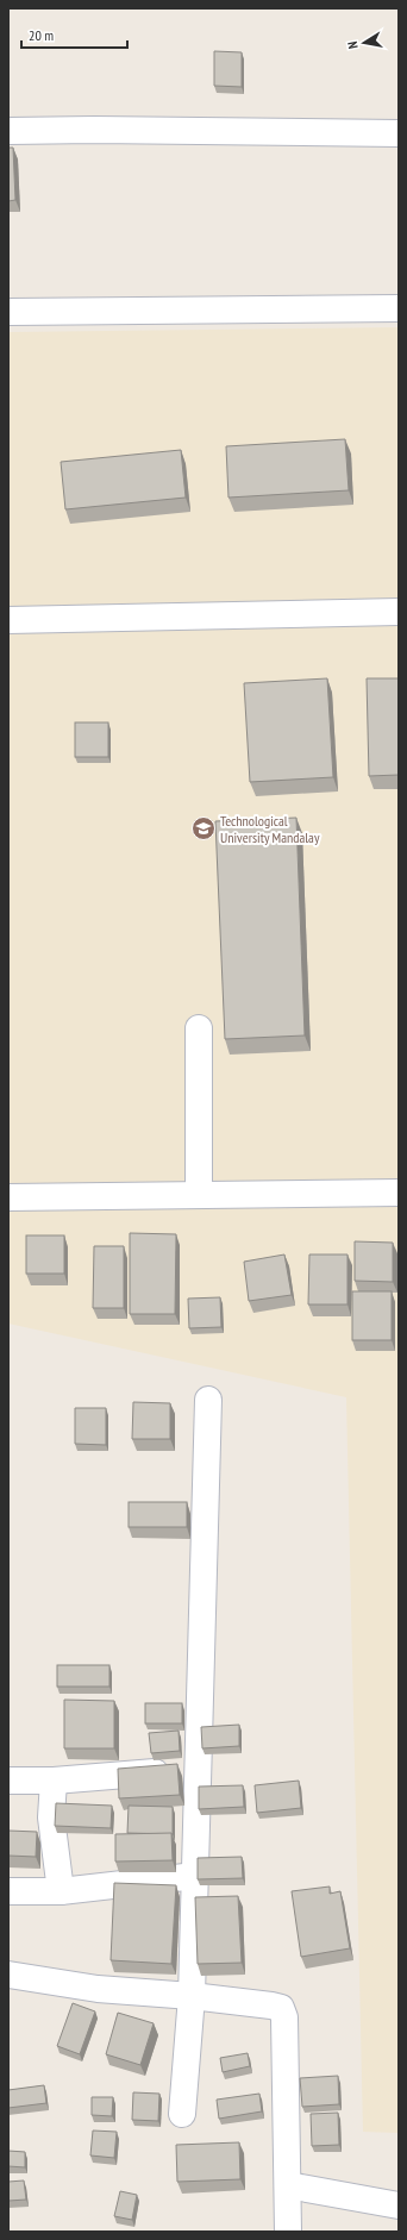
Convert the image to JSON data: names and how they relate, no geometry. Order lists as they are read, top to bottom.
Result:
{
  "places": {
    "school or university": ["Technological University Mandalay"]
  },
  "scale_bar": "20 m",
  "north": "left"
}
